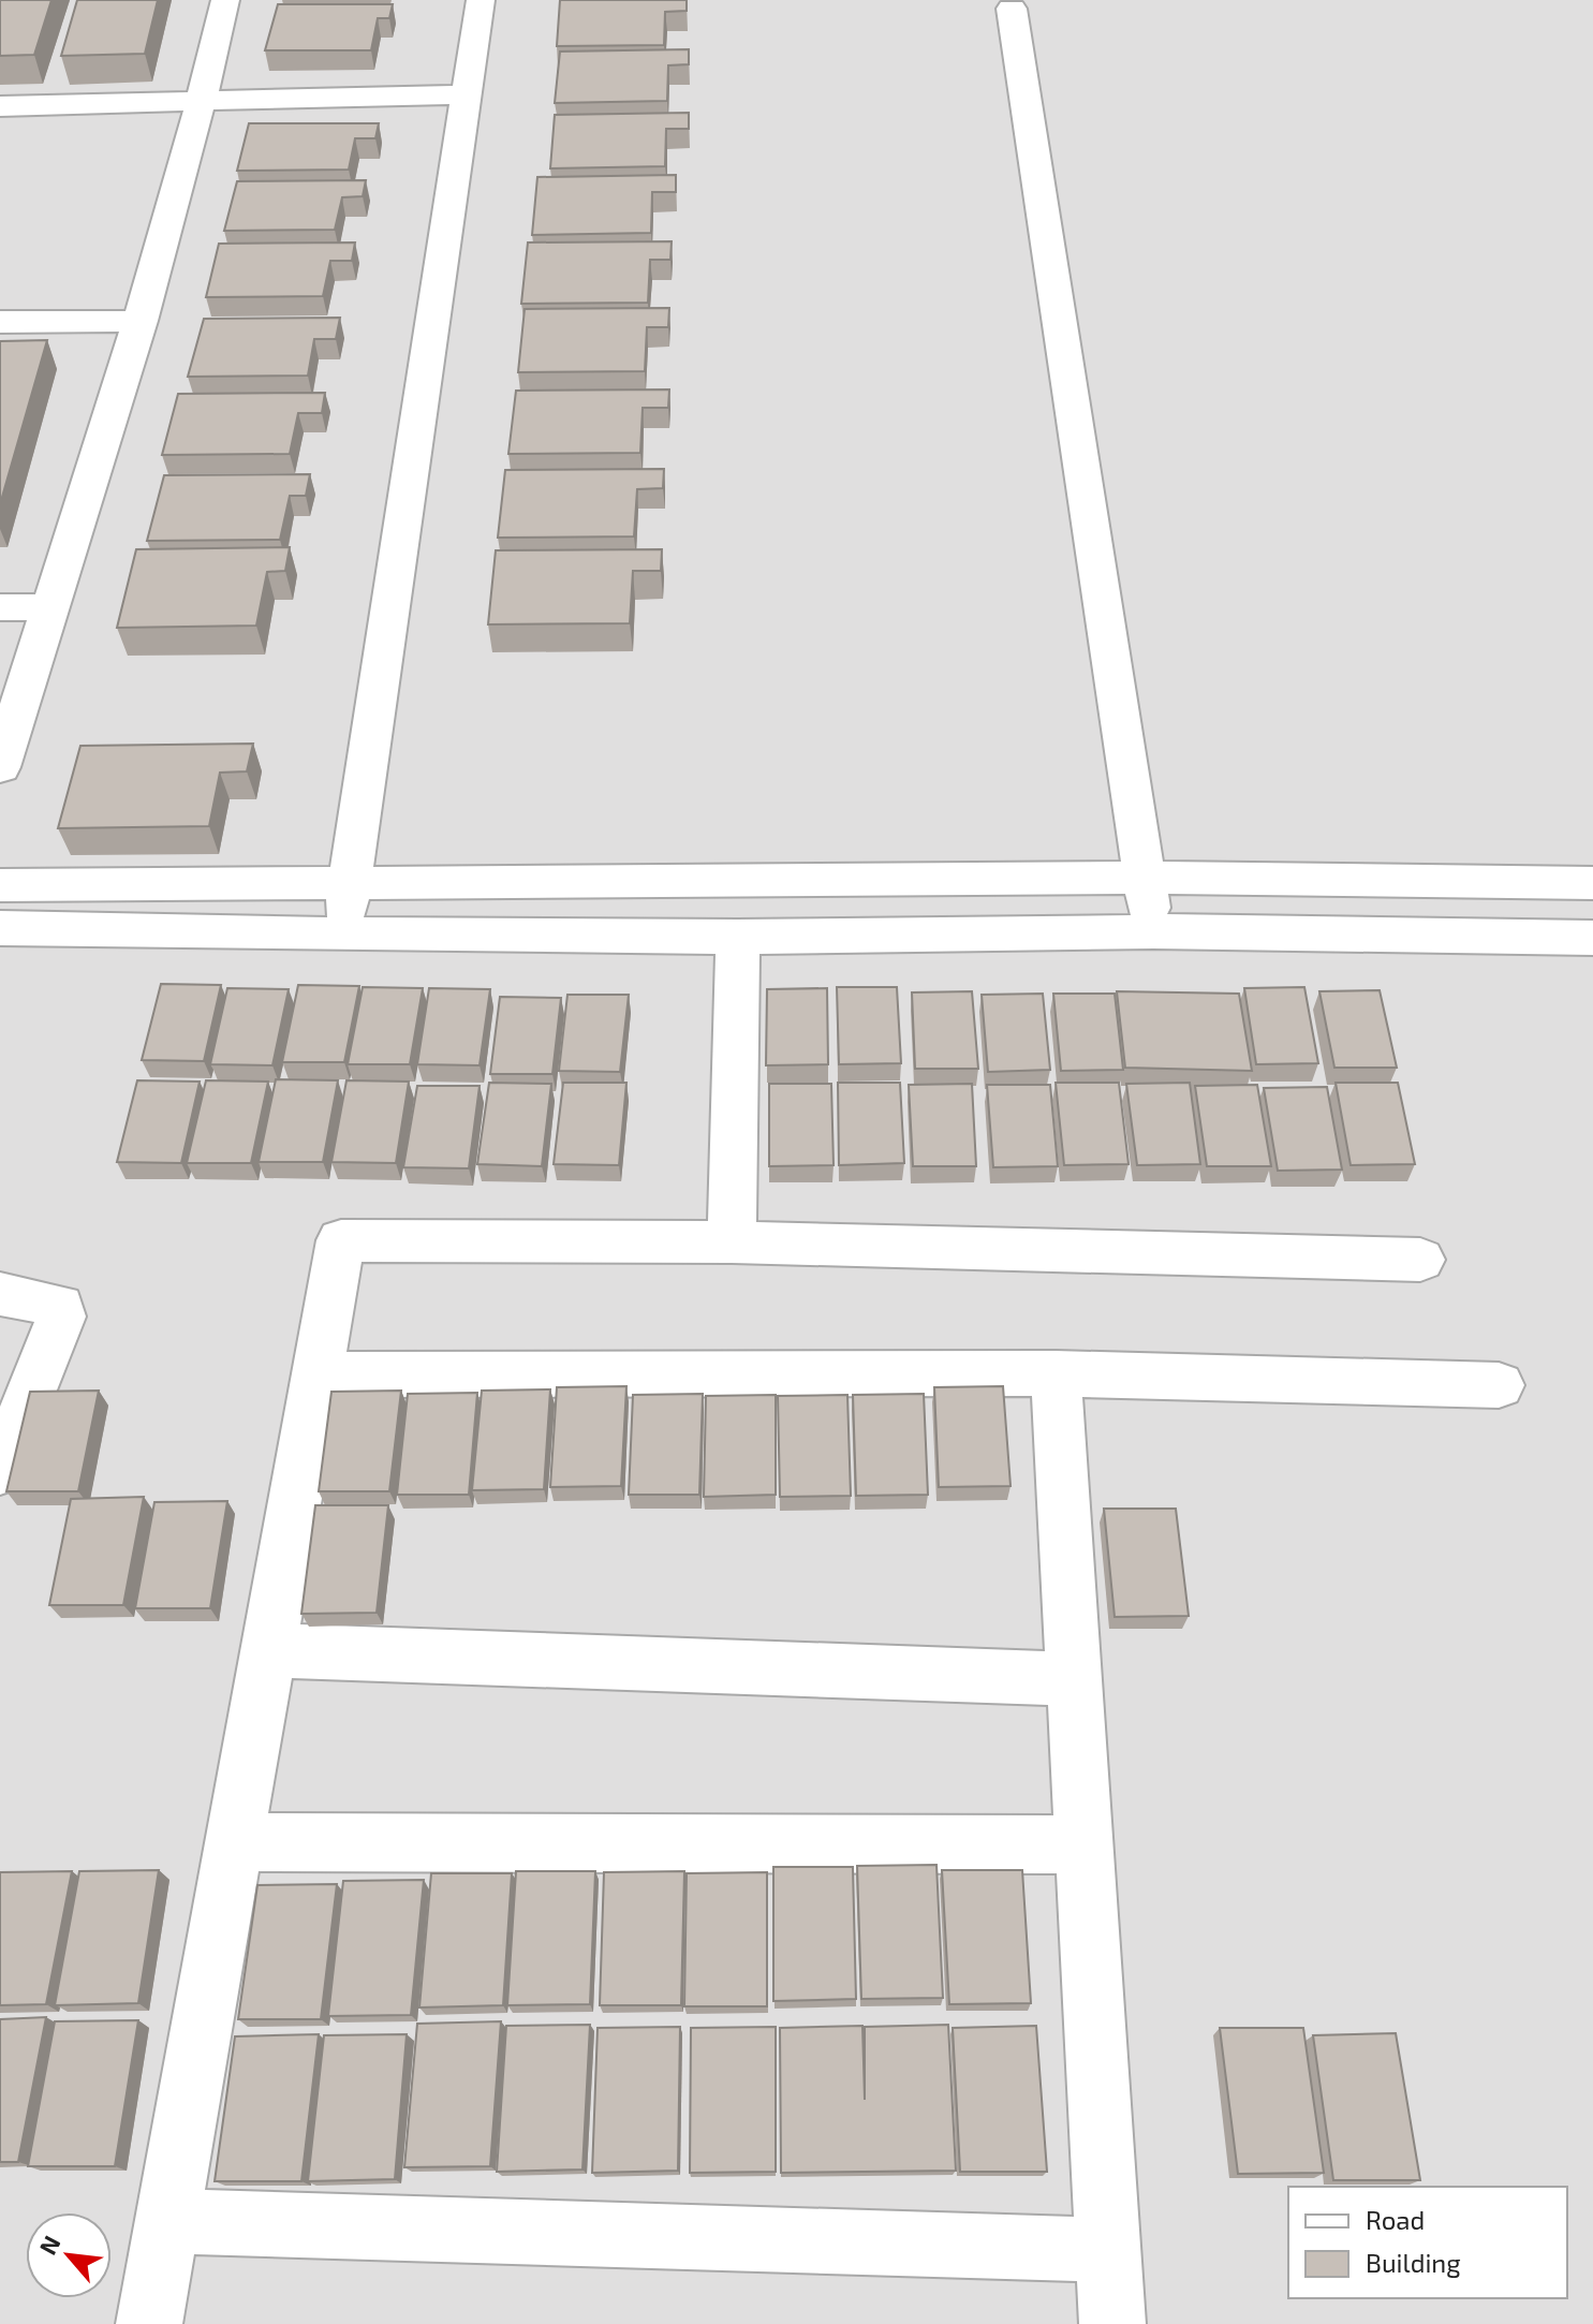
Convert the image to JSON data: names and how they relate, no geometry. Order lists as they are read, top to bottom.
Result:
{
  "legend": ["Road", "Building"],
  "north": "top left"
}
